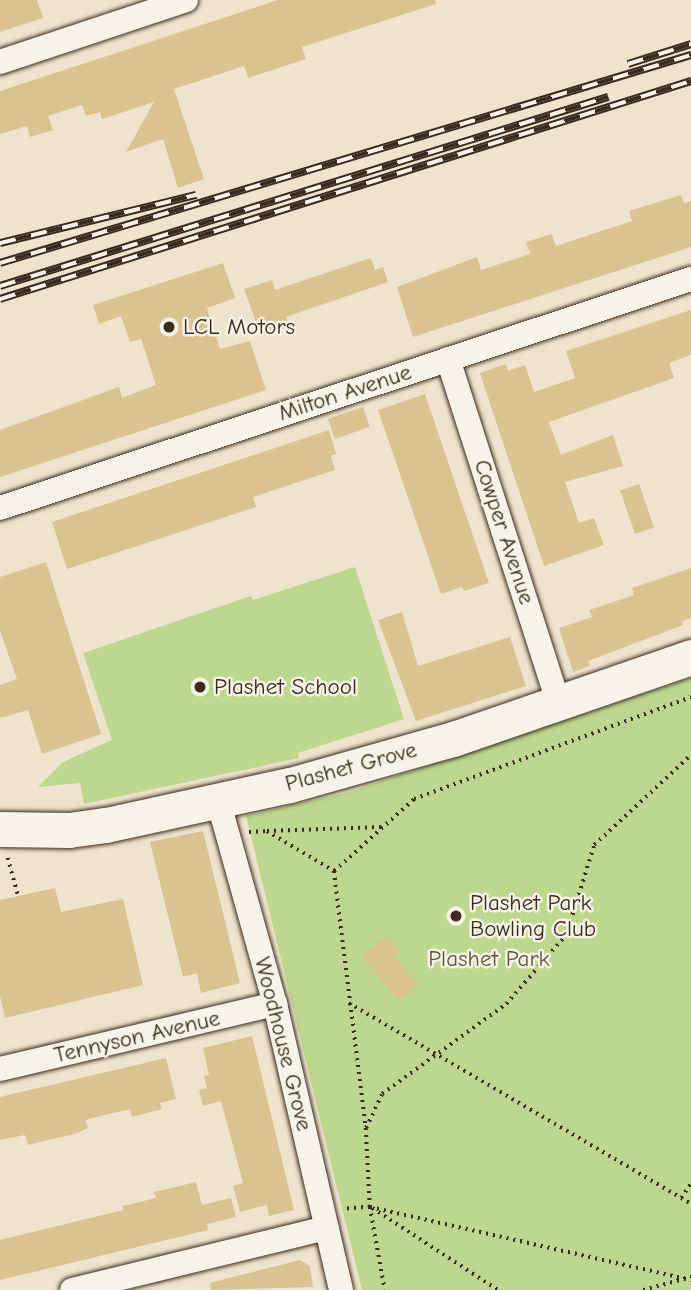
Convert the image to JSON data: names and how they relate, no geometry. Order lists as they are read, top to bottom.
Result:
{
  "streets": {
    "main road": ["Plashet Grove"],
    "street": [
      "Milton Avenue",
      "Cowper Avenue",
      "Tennyson Avenue",
      "Woodhouse Grove"
    ]
  },
  "crossings": [
    ["Milton Avenue", "Cowper Avenue"],
    ["Cowper Avenue", "Plashet Grove"],
    ["Plashet Grove", "Woodhouse Grove"],
    ["Tennyson Avenue", "Woodhouse Grove"]
  ],
  "parks": ["Plashet Park"],
  "places": ["LCL Motors", "Plashet School", "Plashet Park Bowling Club"]
}
